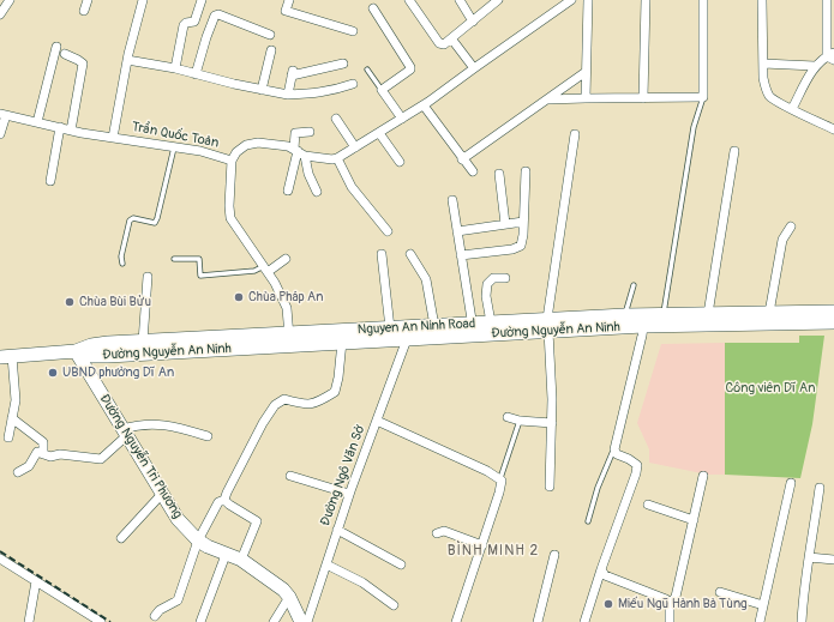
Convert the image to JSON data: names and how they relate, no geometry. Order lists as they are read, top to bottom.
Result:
{
  "streets": {
    "main road": ["Nguyen An Ninh Road", "Đường Nguyễn An Ninh", "Đường Nguyễn Tri Phương"],
    "street": ["Trần Quốc Toản", "Đường Ngô Văn Sở"]
  },
  "crossings": [
    ["Trần Quốc Toản", "Nguyen An Ninh Road"],
    ["Trần Quốc Toản", "Đường Nguyễn An Ninh"],
    ["Nguyen An Ninh Road", "Đường Nguyễn An Ninh"],
    ["Nguyen An Ninh Road", "Đường Nguyễn Tri Phương"],
    ["Đường Nguyễn An Ninh", "Đường Nguyễn Tri Phương"],
    ["Đường Nguyễn An Ninh", "Đường Ngô Văn Sở"]
  ],
  "districts": ["BÌNH MINH 2"],
  "parks": ["Công viên Dĩ An"],
  "places": [
    "Chùa Pháp An",
    "Chùa Bùi Bửu",
    "UBND phường Dĩ An",
    "Miếu Ngũ Hành Bà Tùng"
  ]
}
